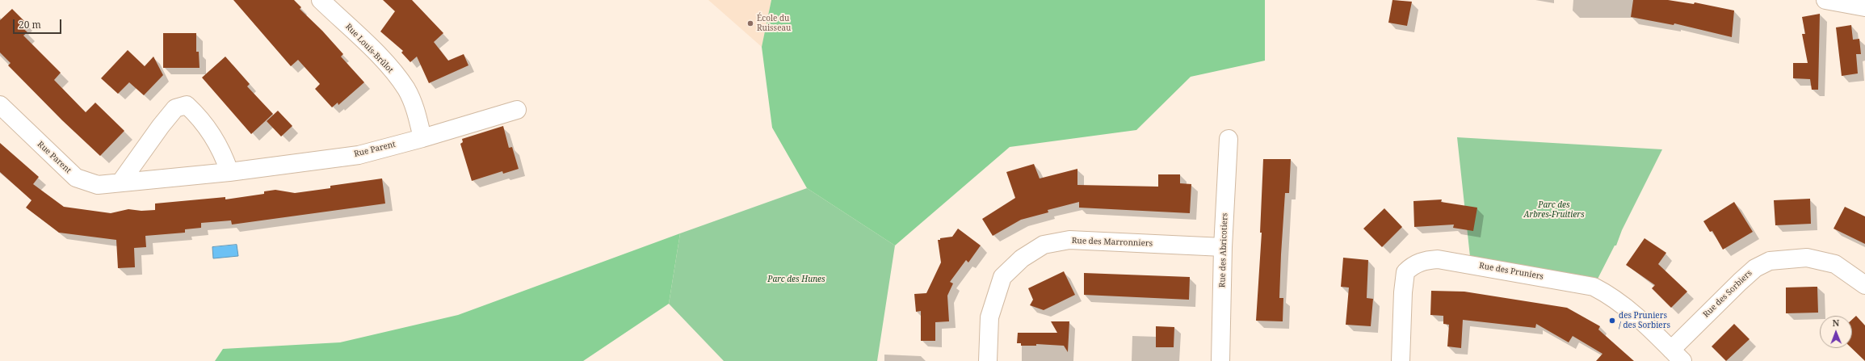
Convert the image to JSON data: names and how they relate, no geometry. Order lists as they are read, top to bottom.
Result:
{
  "streets": {
    "street": [
      "Rue Louis-Brûlot",
      "Rue Parent",
      "Rue des Marronniers",
      "Rue des Abricotiers",
      "Rue des Pruniers",
      "Rue des Sorbiers"
    ]
  },
  "crossings": [
    ["Rue Louis-Brûlot", "Rue Parent"],
    ["Rue des Marronniers", "Rue des Abricotiers"],
    ["Rue des Pruniers", "Rue des Sorbiers"]
  ],
  "parks": ["Parc des Arbres-Fruitiers", "Parc des Hunes"],
  "places": ["École du Ruisseau", "des Pruniers / des Sorbiers"],
  "scale_bar": "20 m",
  "north": "top"
}
